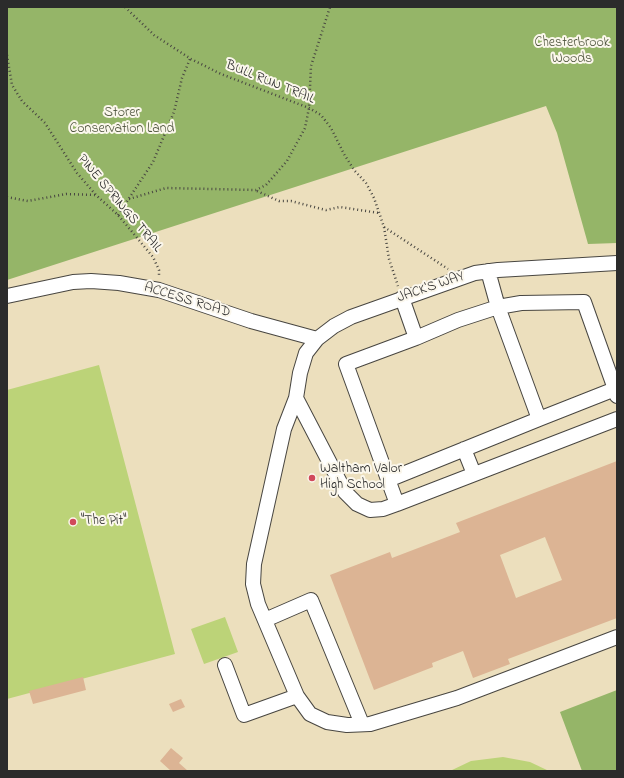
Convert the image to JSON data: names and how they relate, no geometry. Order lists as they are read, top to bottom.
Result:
{
  "streets": {
    "street": ["JACK'S WAY", "ACCESS ROAD"],
    "path": ["BULL RUN TRAIL", "PINE SPRINGS TRAIL"]
  },
  "crossings": [
    ["BULL RUN TRAIL", "JACK'S WAY"],
    ["PINE SPRINGS TRAIL", "ACCESS ROAD"],
    ["JACK'S WAY", "ACCESS ROAD"]
  ],
  "parks": ["Chesterbrook Woods", "Storer Conservation Land"],
  "places": ["Waltham Valor High School", "\"The Pit\""]
}
